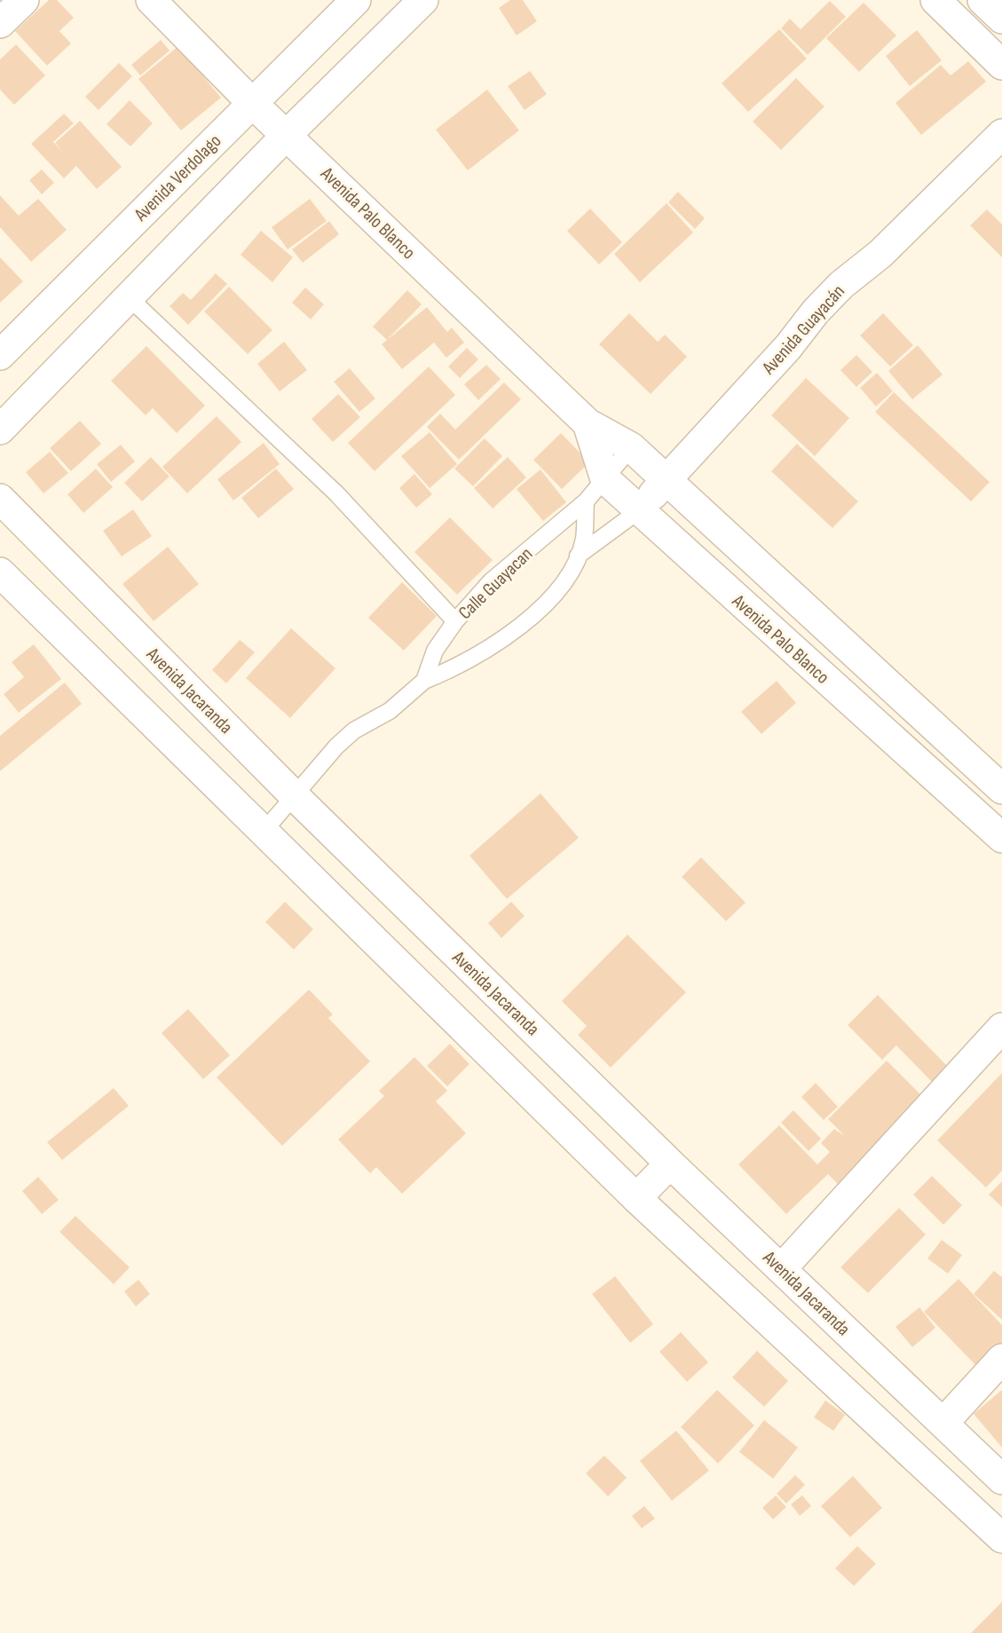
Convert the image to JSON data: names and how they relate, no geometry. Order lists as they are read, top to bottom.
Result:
{
  "streets": {
    "street": [
      "Avenida Verdolago",
      "Avenida Palo Blanco",
      "Avenida Guayacán",
      "Avenida Jacaranda"
    ],
    "lane": ["Calle Guayacan"]
  },
  "crossings": [
    ["Avenida Verdolago", "Avenida Palo Blanco"],
    ["Avenida Palo Blanco", "Avenida Guayacán"],
    ["Avenida Palo Blanco", "Calle Guayacan"],
    ["Calle Guayacan", "Avenida Jacaranda"]
  ]
}
